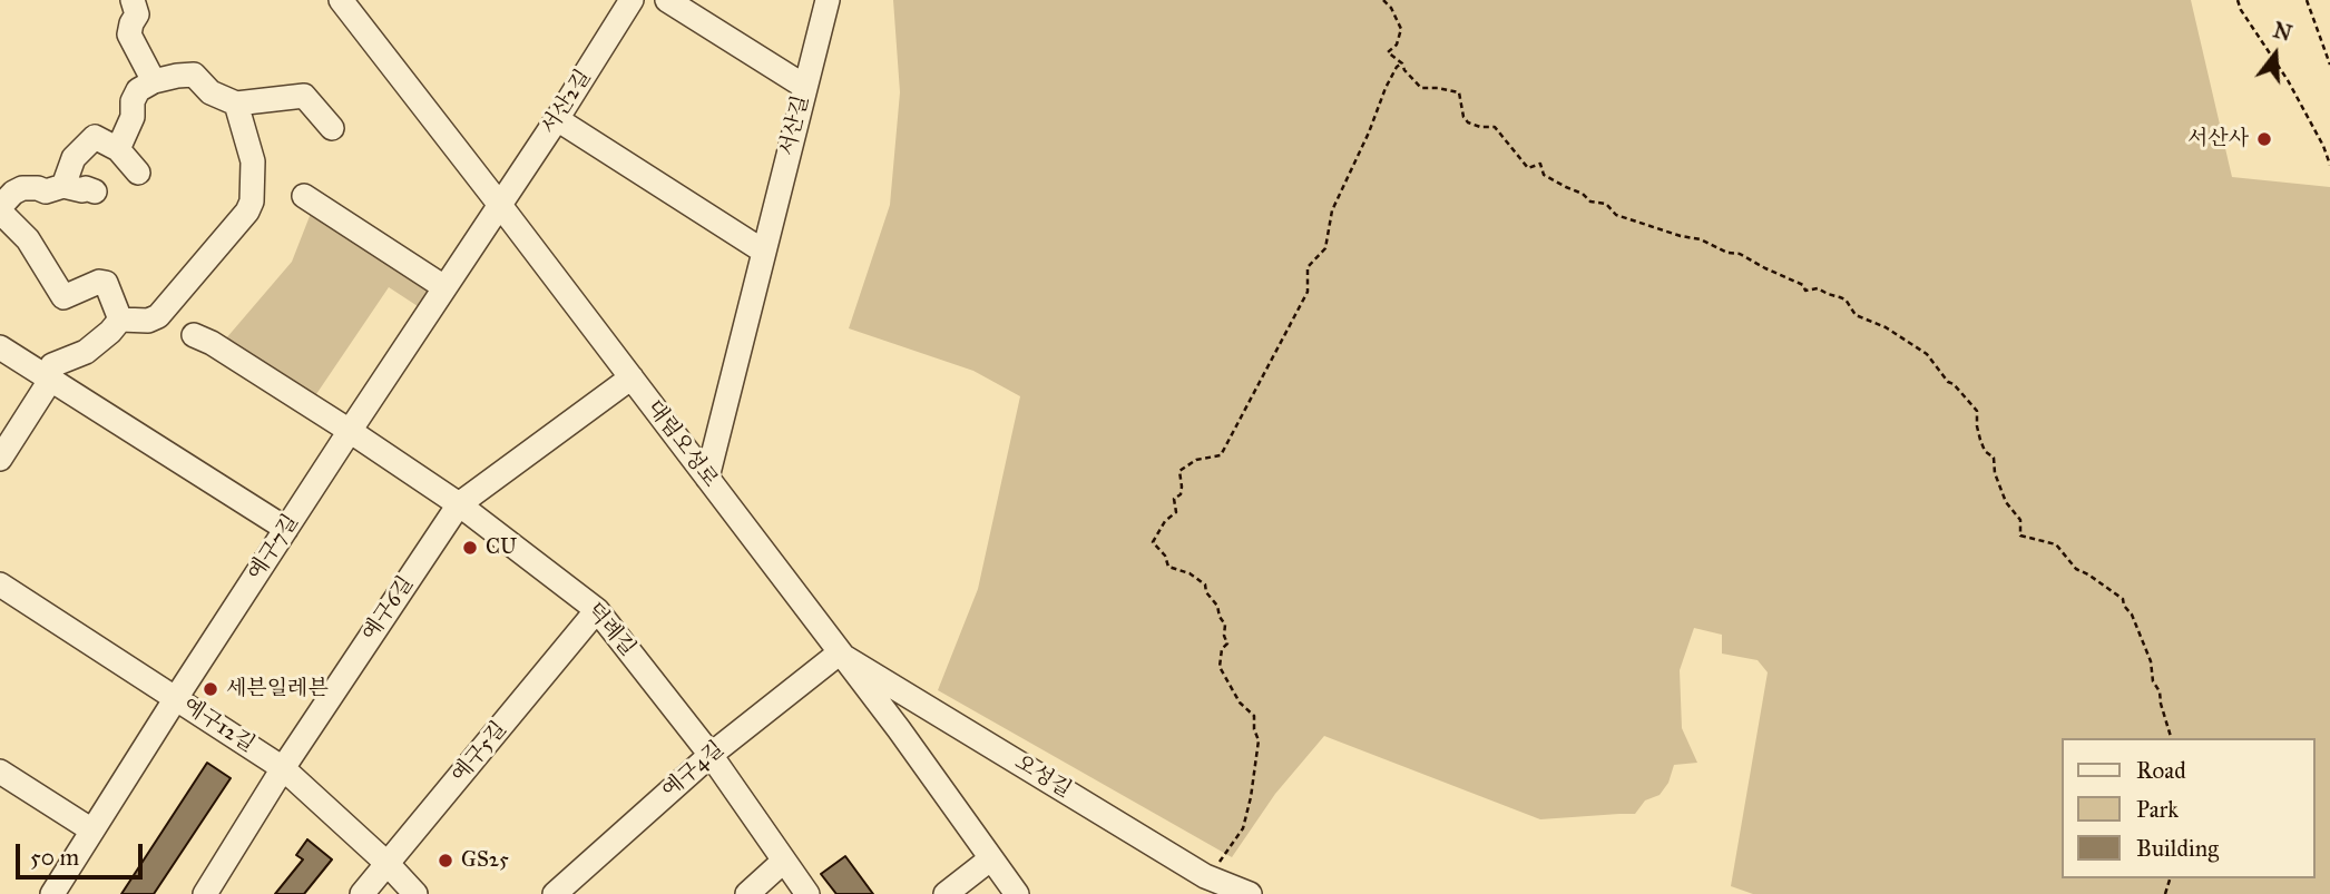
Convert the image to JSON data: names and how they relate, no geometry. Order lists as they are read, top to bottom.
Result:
{
  "streets": {
    "street": [
      "서산2길",
      "서산길",
      "대림오성로",
      "예구7길",
      "예구6길",
      "덕례길",
      "예구12길",
      "예구5길",
      "예구4길",
      "오성길"
    ]
  },
  "crossings": [
    ["서산2길", "대림오성로"],
    ["서산2길", "예구7길"],
    ["서산길", "대림오성로"],
    ["대림오성로", "예구7길"],
    ["대림오성로", "예구6길"],
    ["대림오성로", "예구4길"],
    ["대림오성로", "오성길"],
    ["예구7길", "덕례길"],
    ["예구7길", "예구12길"],
    ["예구6길", "덕례길"],
    ["예구6길", "예구12길"],
    ["덕례길", "예구5길"],
    ["덕례길", "예구4길"],
    ["예구12길", "예구5길"],
    ["예구4길", "오성길"]
  ],
  "places": [
    "서산사",
    "CU",
    "세븐일레븐",
    "GS25"
  ],
  "legend": ["Road", "Park", "Building"],
  "scale_bar": "50 m",
  "north": "top"
}
